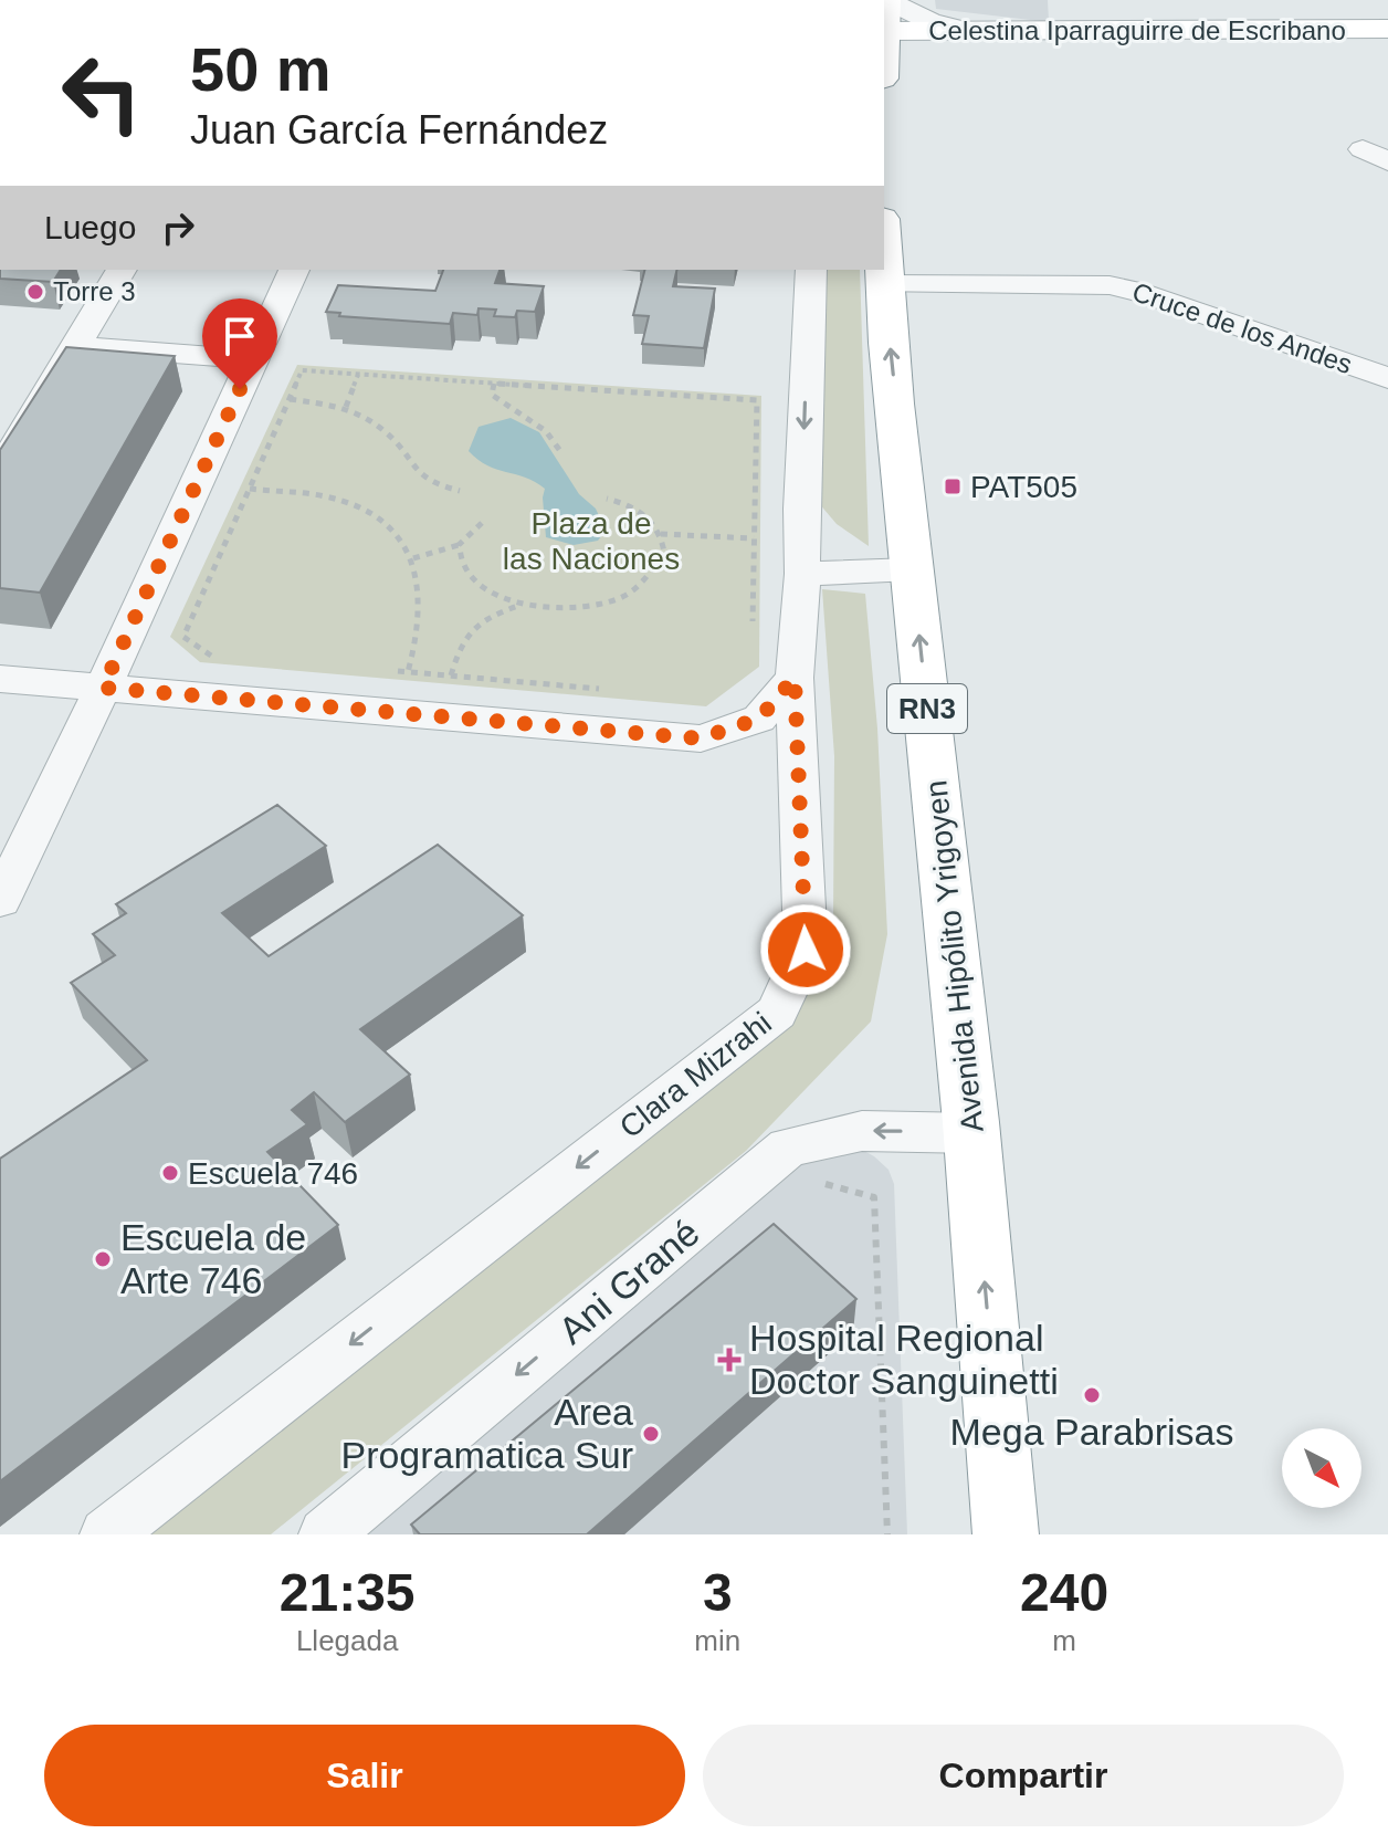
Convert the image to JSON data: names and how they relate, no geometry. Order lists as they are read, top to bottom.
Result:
{
  "streets": {
    "main road": ["Celestina Iparraguirre de Escribano", "RN3", "Avenida Hipólito Yrigoyen"],
    "street": ["Cruce de los Andes", "Clara Mizrahi", "Ani Grané"]
  },
  "crossings": [
    ["Cruce de los Andes", "Avenida Hipólito Yrigoyen"],
    ["Avenida Hipólito Yrigoyen", "Ani Grané"]
  ],
  "one_way": ["Avenida Hipólito Yrigoyen", "Clara Mizrahi", "Ani Grané"],
  "parks": ["Plaza de las Naciones"],
  "places": {
    "other": [
      "Torre 3",
      "Escuela 746",
      "Escuela de Arte 746",
      "Mega Parabrisas",
      "Area Programatica Sur"
    ],
    "transit": ["PAT505"],
    "health": ["Hospital Regional Doctor Sanguinetti"]
  },
  "north": "bottom right",
  "page": {
    "turn": ["50 m", "Juan García Fernández"],
    "then": "Luego",
    "eta": [
      "21:35",
      "Llegada",
      "3",
      "min",
      "240",
      "m"
    ],
    "buttons": ["Salir", "Compartir"]
  }
}
